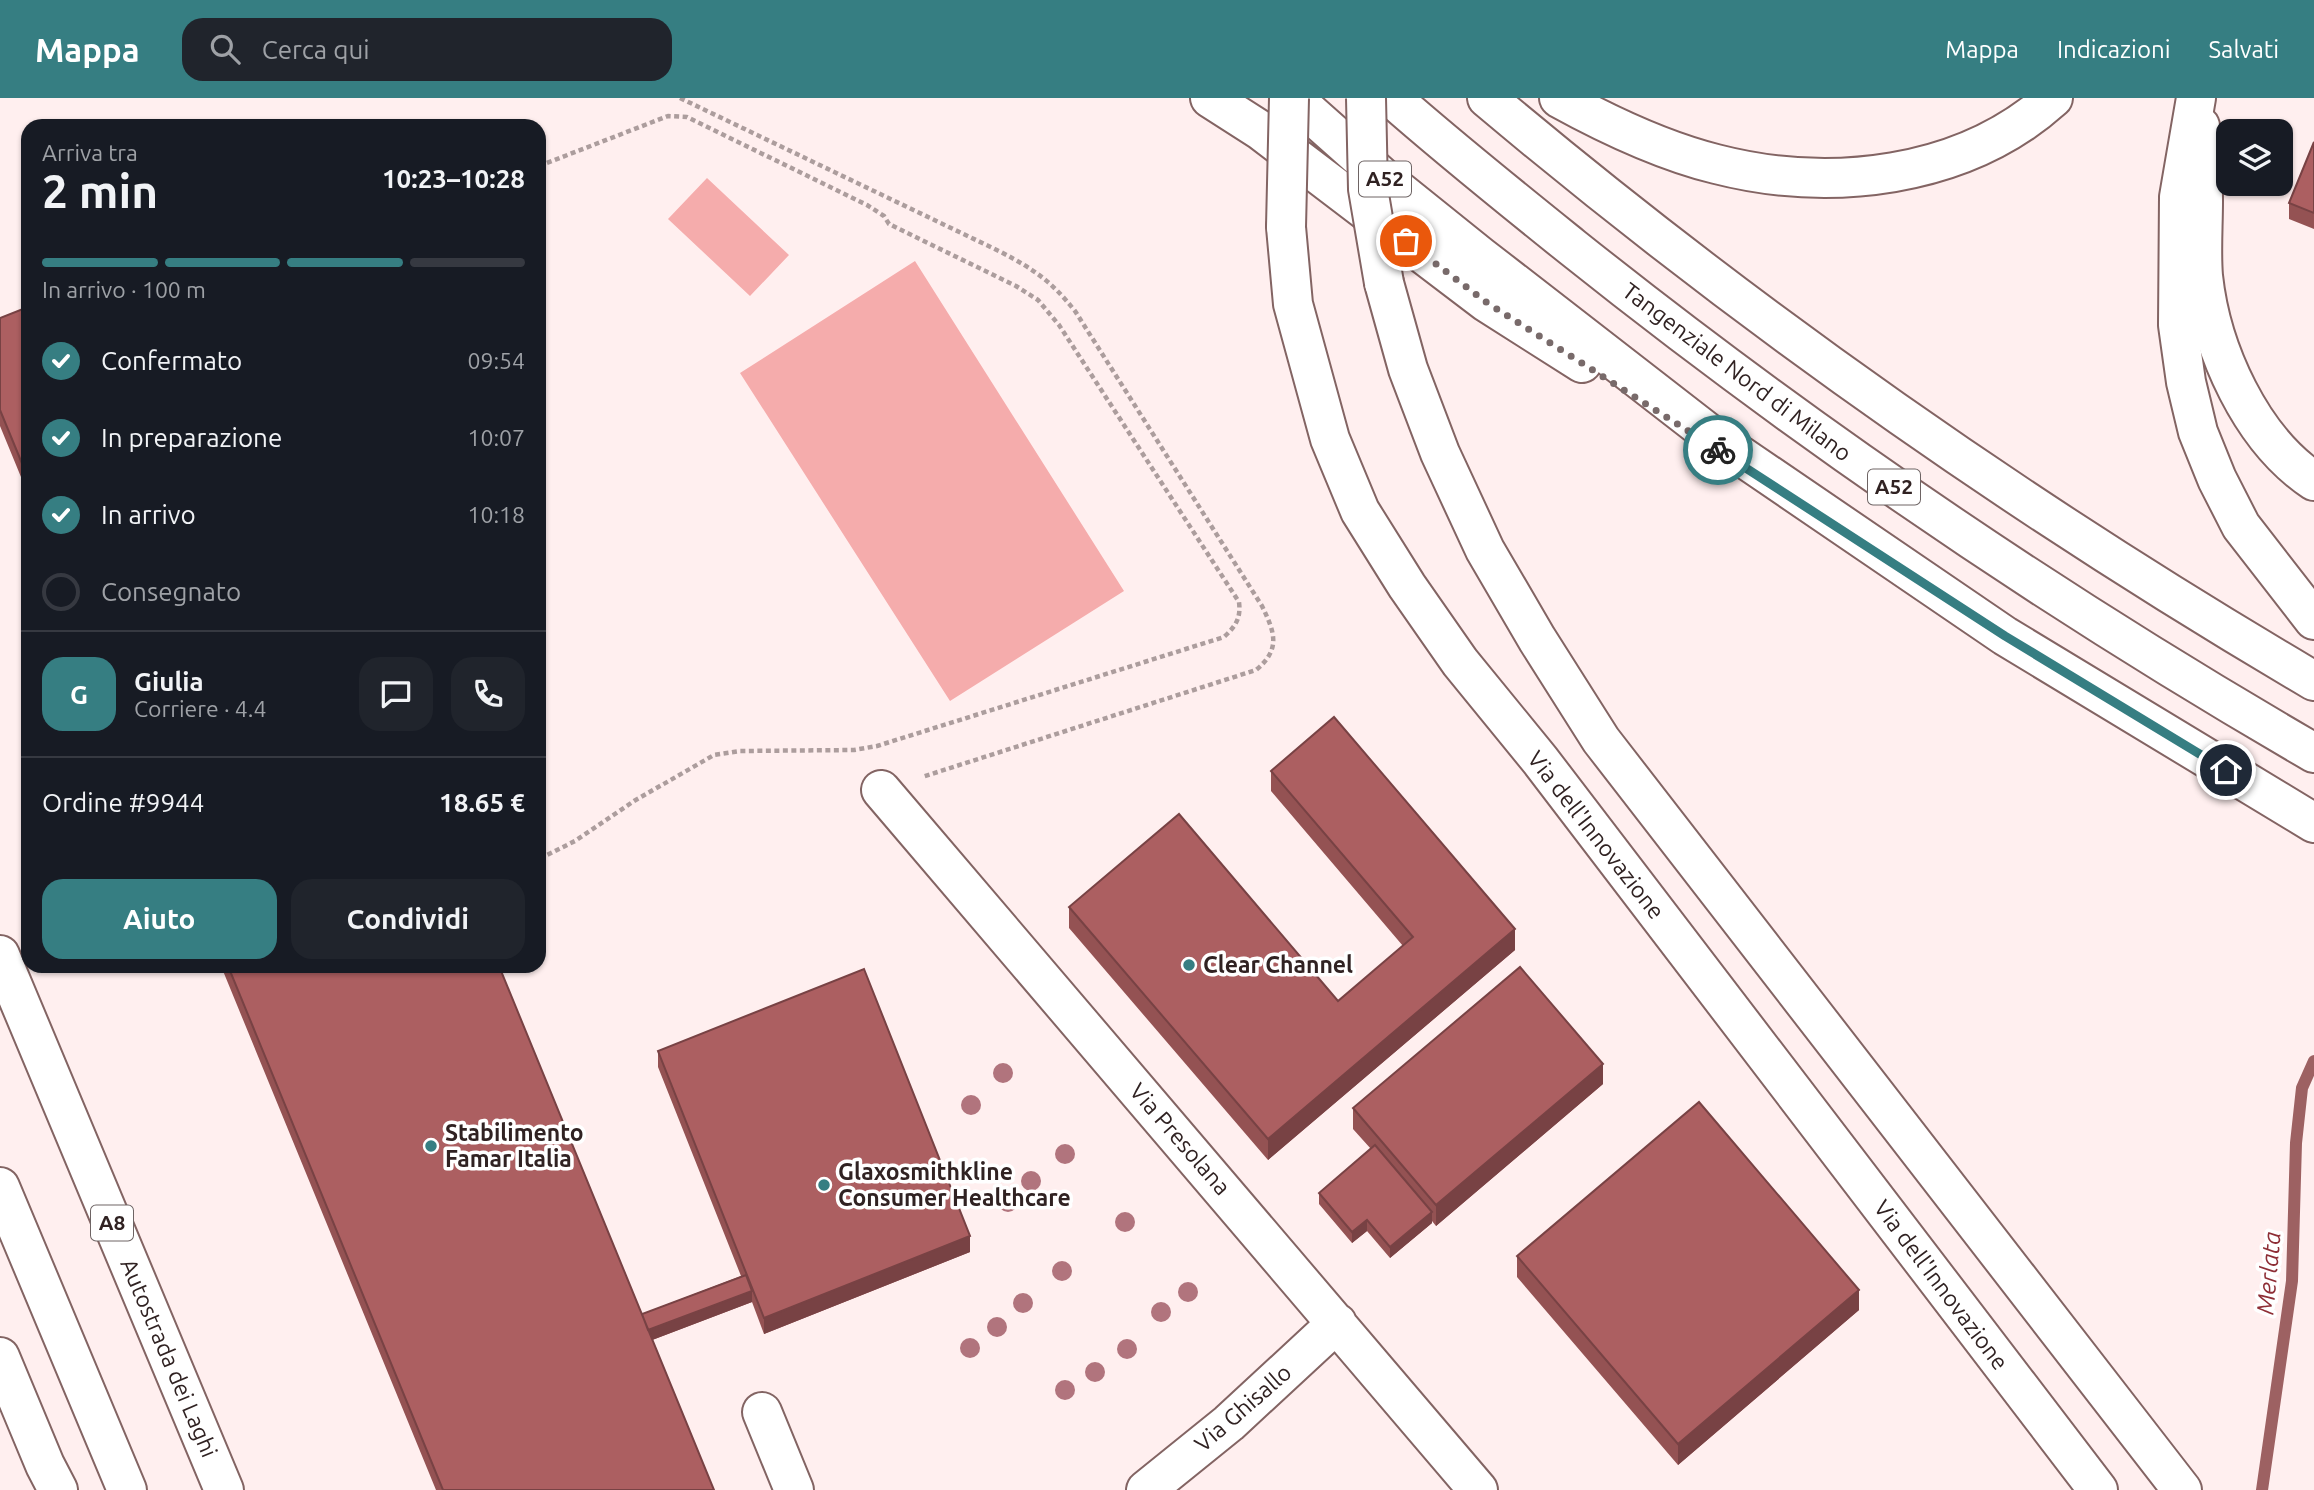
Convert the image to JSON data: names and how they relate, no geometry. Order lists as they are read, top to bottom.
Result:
{
  "streets": {
    "main road": [
      "A52",
      "Tangenziale Nord di Milano",
      "Via dell'Innovazione",
      "Via Presolana",
      "A8",
      "Autostrada dei Laghi",
      "Via Ghisallo"
    ]
  },
  "crossings": [
    ["A52", "Via dell'Innovazione"],
    ["Via Presolana", "Via Ghisallo"]
  ],
  "water": ["Merlata"],
  "places": ["Clear Channel", "Stabilimento Famar Italia", "Glaxosmithkline Consumer Healthcare"],
  "page": {
    "header": "Mappa",
    "search": "Cerca qui",
    "nav": ["Mappa", "Indicazioni", "Salvati"],
    "heading": ["2 min", "Arriva tra", "10:23–10:28"],
    "panel": [
      "Giulia",
      "Corriere · 4.4",
      "Ordine #9944",
      "18.65 €"
    ],
    "bar": "In arrivo · 100 m",
    "list": [
      ["Confermato", "09:54"],
      ["In preparazione", "10:07"],
      ["In arrivo", "10:18"],
      "Consegnato"
    ],
    "round": "G",
    "buttons": ["Aiuto", "Condividi"]
  }
}
